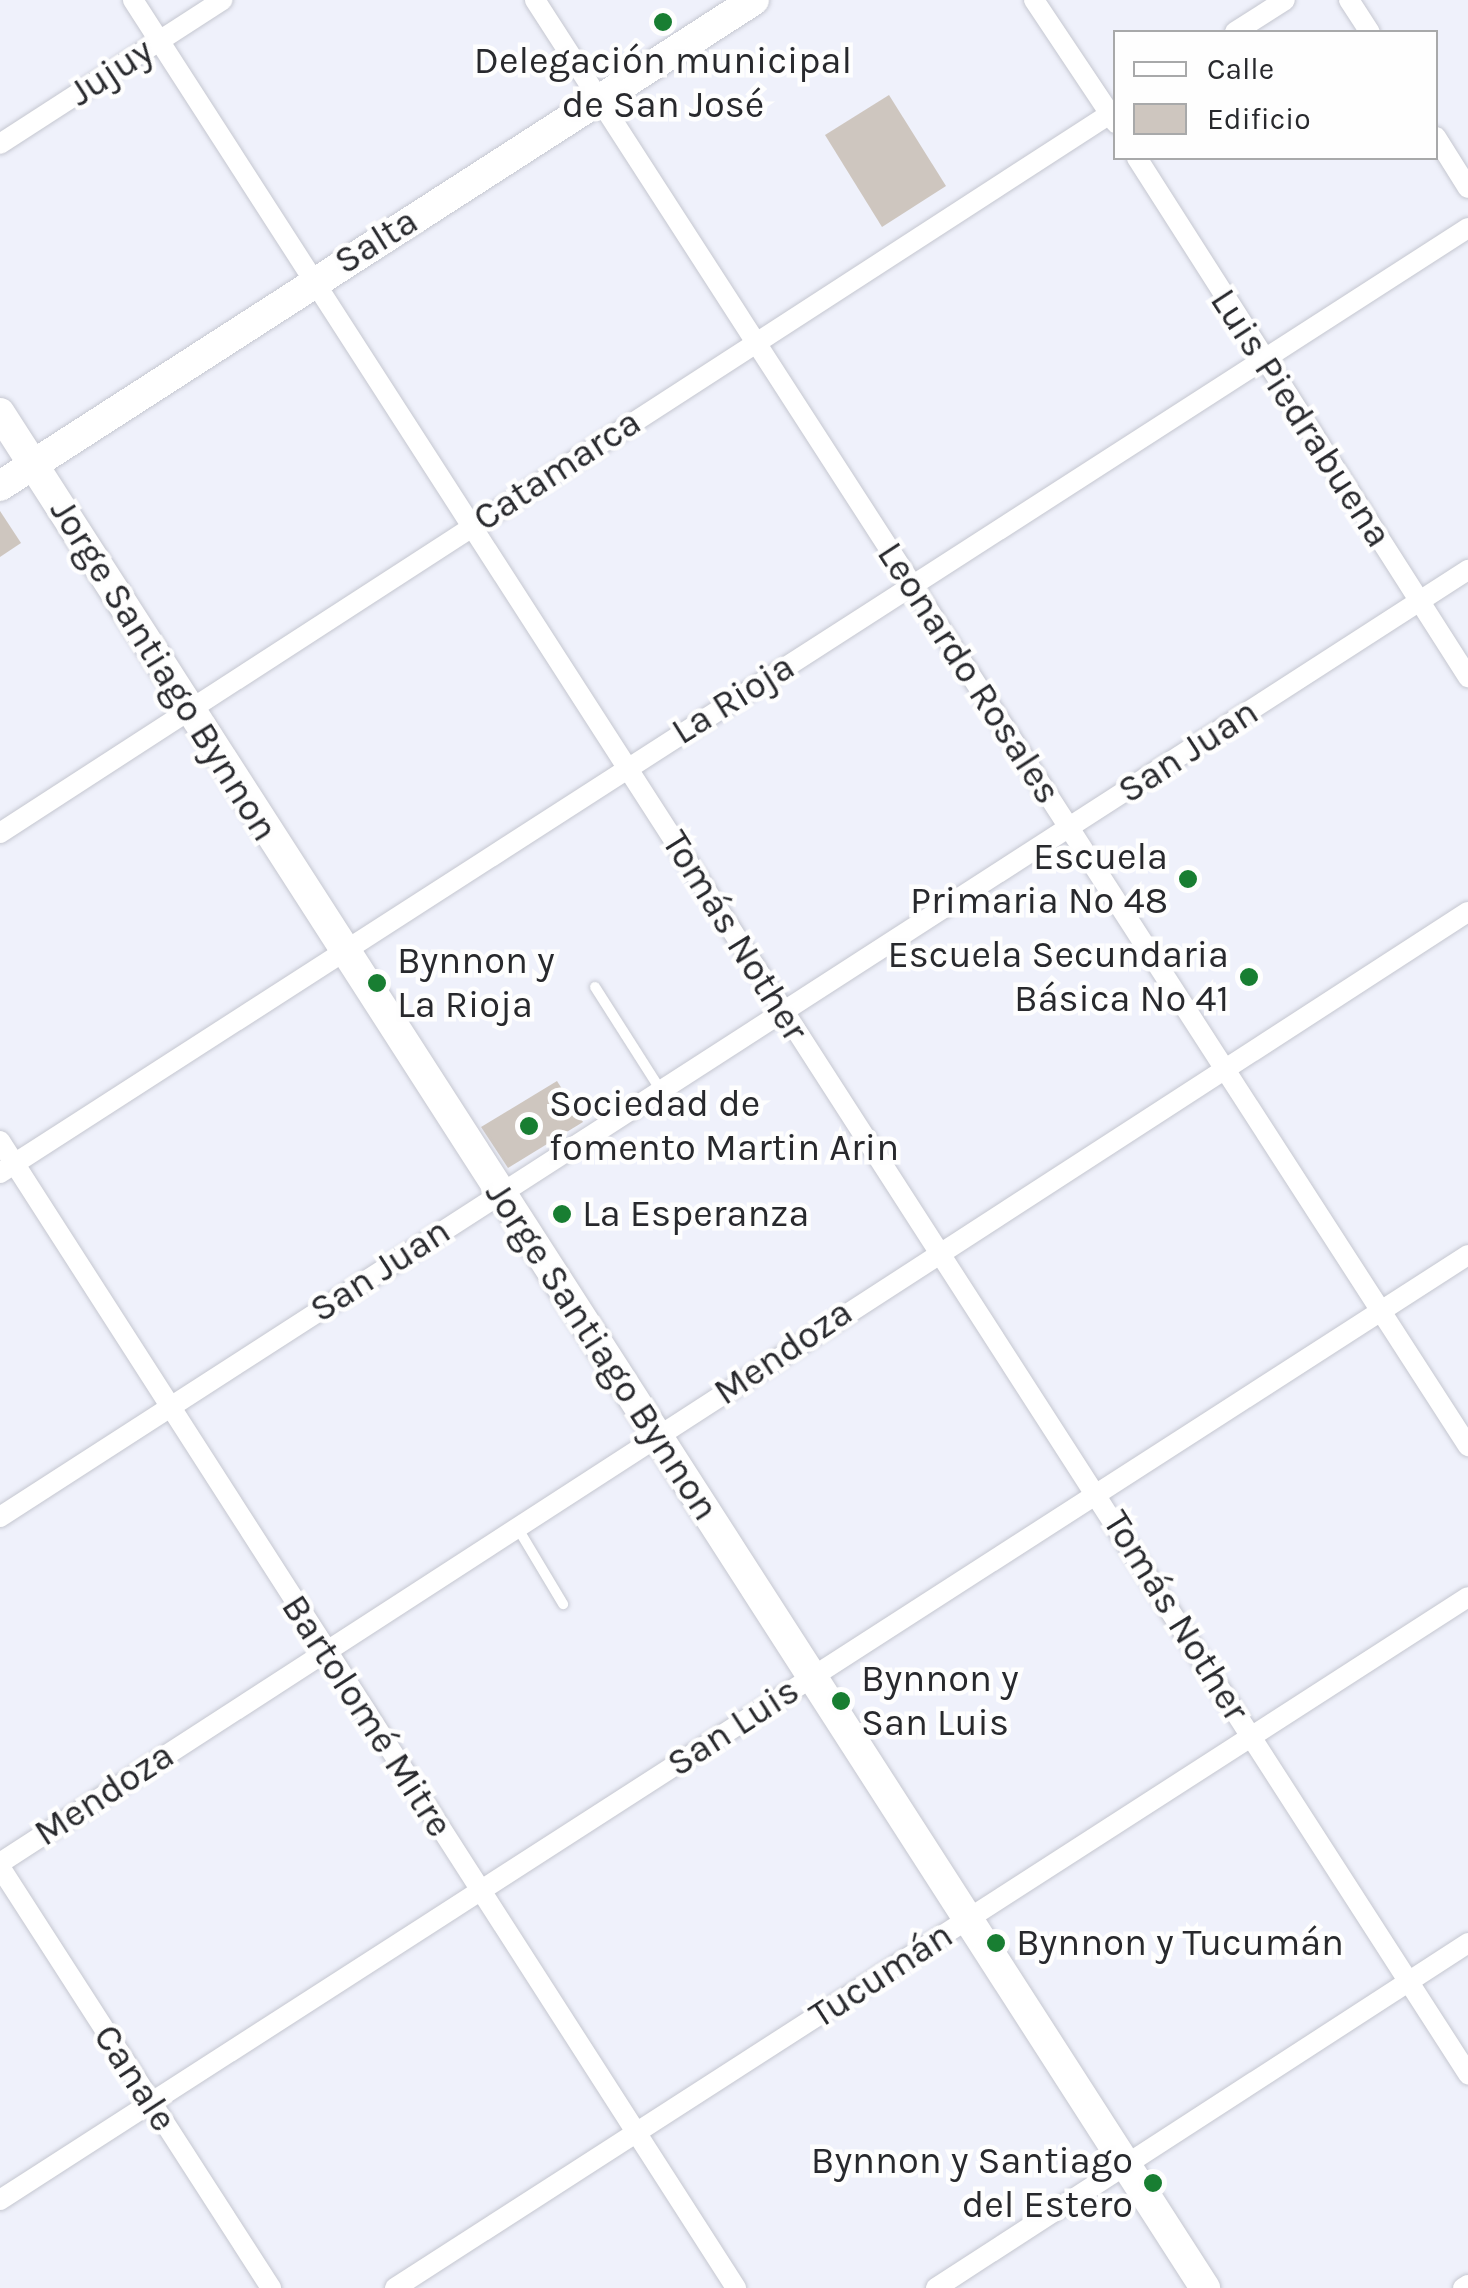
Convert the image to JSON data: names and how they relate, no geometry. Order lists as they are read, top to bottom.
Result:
{
  "streets": {
    "street": [
      "Jujuy",
      "Salta",
      "Luis Piedrabuena",
      "Catamarca",
      "Jorge Santiago Bynnon",
      "Leonardo Rosales",
      "La Rioja",
      "San Juan",
      "Tomás Nother",
      "Mendoza",
      "Bartolomé Mitre",
      "San Luis",
      "Tucumán",
      "Canale"
    ]
  },
  "crossings": [
    ["Jujuy", "Tomás Nother"],
    ["Salta", "Jorge Santiago Bynnon"],
    ["Salta", "Leonardo Rosales"],
    ["Salta", "Tomás Nother"],
    ["Luis Piedrabuena", "La Rioja"],
    ["Luis Piedrabuena", "San Juan"],
    ["Catamarca", "Jorge Santiago Bynnon"],
    ["Catamarca", "Leonardo Rosales"],
    ["Catamarca", "Tomás Nother"],
    ["Jorge Santiago Bynnon", "La Rioja"],
    ["Jorge Santiago Bynnon", "San Juan"],
    ["Jorge Santiago Bynnon", "Mendoza"],
    ["Jorge Santiago Bynnon", "San Luis"],
    ["Jorge Santiago Bynnon", "Tucumán"],
    ["Leonardo Rosales", "La Rioja"],
    ["Leonardo Rosales", "San Juan"],
    ["Leonardo Rosales", "Mendoza"],
    ["Leonardo Rosales", "San Luis"],
    ["La Rioja", "Tomás Nother"],
    ["La Rioja", "Bartolomé Mitre"],
    ["San Juan", "Tomás Nother"],
    ["San Juan", "Bartolomé Mitre"],
    ["Tomás Nother", "Mendoza"],
    ["Tomás Nother", "San Luis"],
    ["Tomás Nother", "Tucumán"],
    ["Mendoza", "Bartolomé Mitre"],
    ["Mendoza", "Canale"],
    ["Bartolomé Mitre", "San Luis"],
    ["Bartolomé Mitre", "Tucumán"],
    ["San Luis", "Canale"]
  ],
  "places": [
    "Delegación municipal de San José",
    "Escuela Primaria Nº 48",
    "Escuela Secundaria Básica Nº 41",
    "Bynnon y La Rioja",
    "Sociedad de fomento Martin Arin",
    "La Esperanza",
    "Bynnon y San Luis",
    "Bynnon y Tucumán",
    "Bynnon y Santiago del Estero"
  ],
  "legend": ["Calle", "Edificio"]
}
